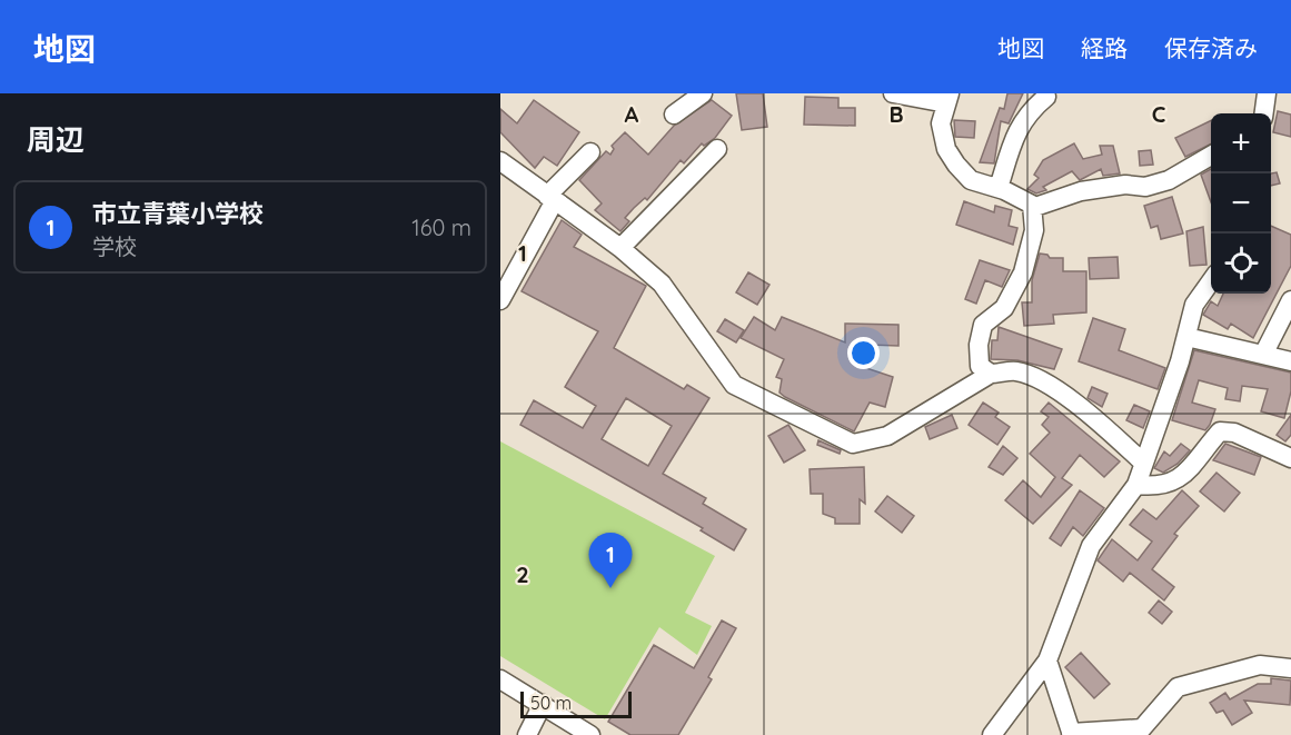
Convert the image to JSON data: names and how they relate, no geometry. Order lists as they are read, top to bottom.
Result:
{
  "scale_bar": "50 m",
  "page": {
    "header": "地図",
    "nav": ["地図", "経路", "保存済み"],
    "heading": "周辺",
    "map_buttons": ["+", "−"],
    "list": [
      {
        "mark": "1",
        "name": "市立青葉小学校",
        "note": "学校",
        "value": "160 m"
      }
    ],
    "pins": "1",
    "scale": "50 m"
  },
  "grid": {
    "columns": ["A", "B", "C"],
    "rows": ["1", "2"]
  }
}
